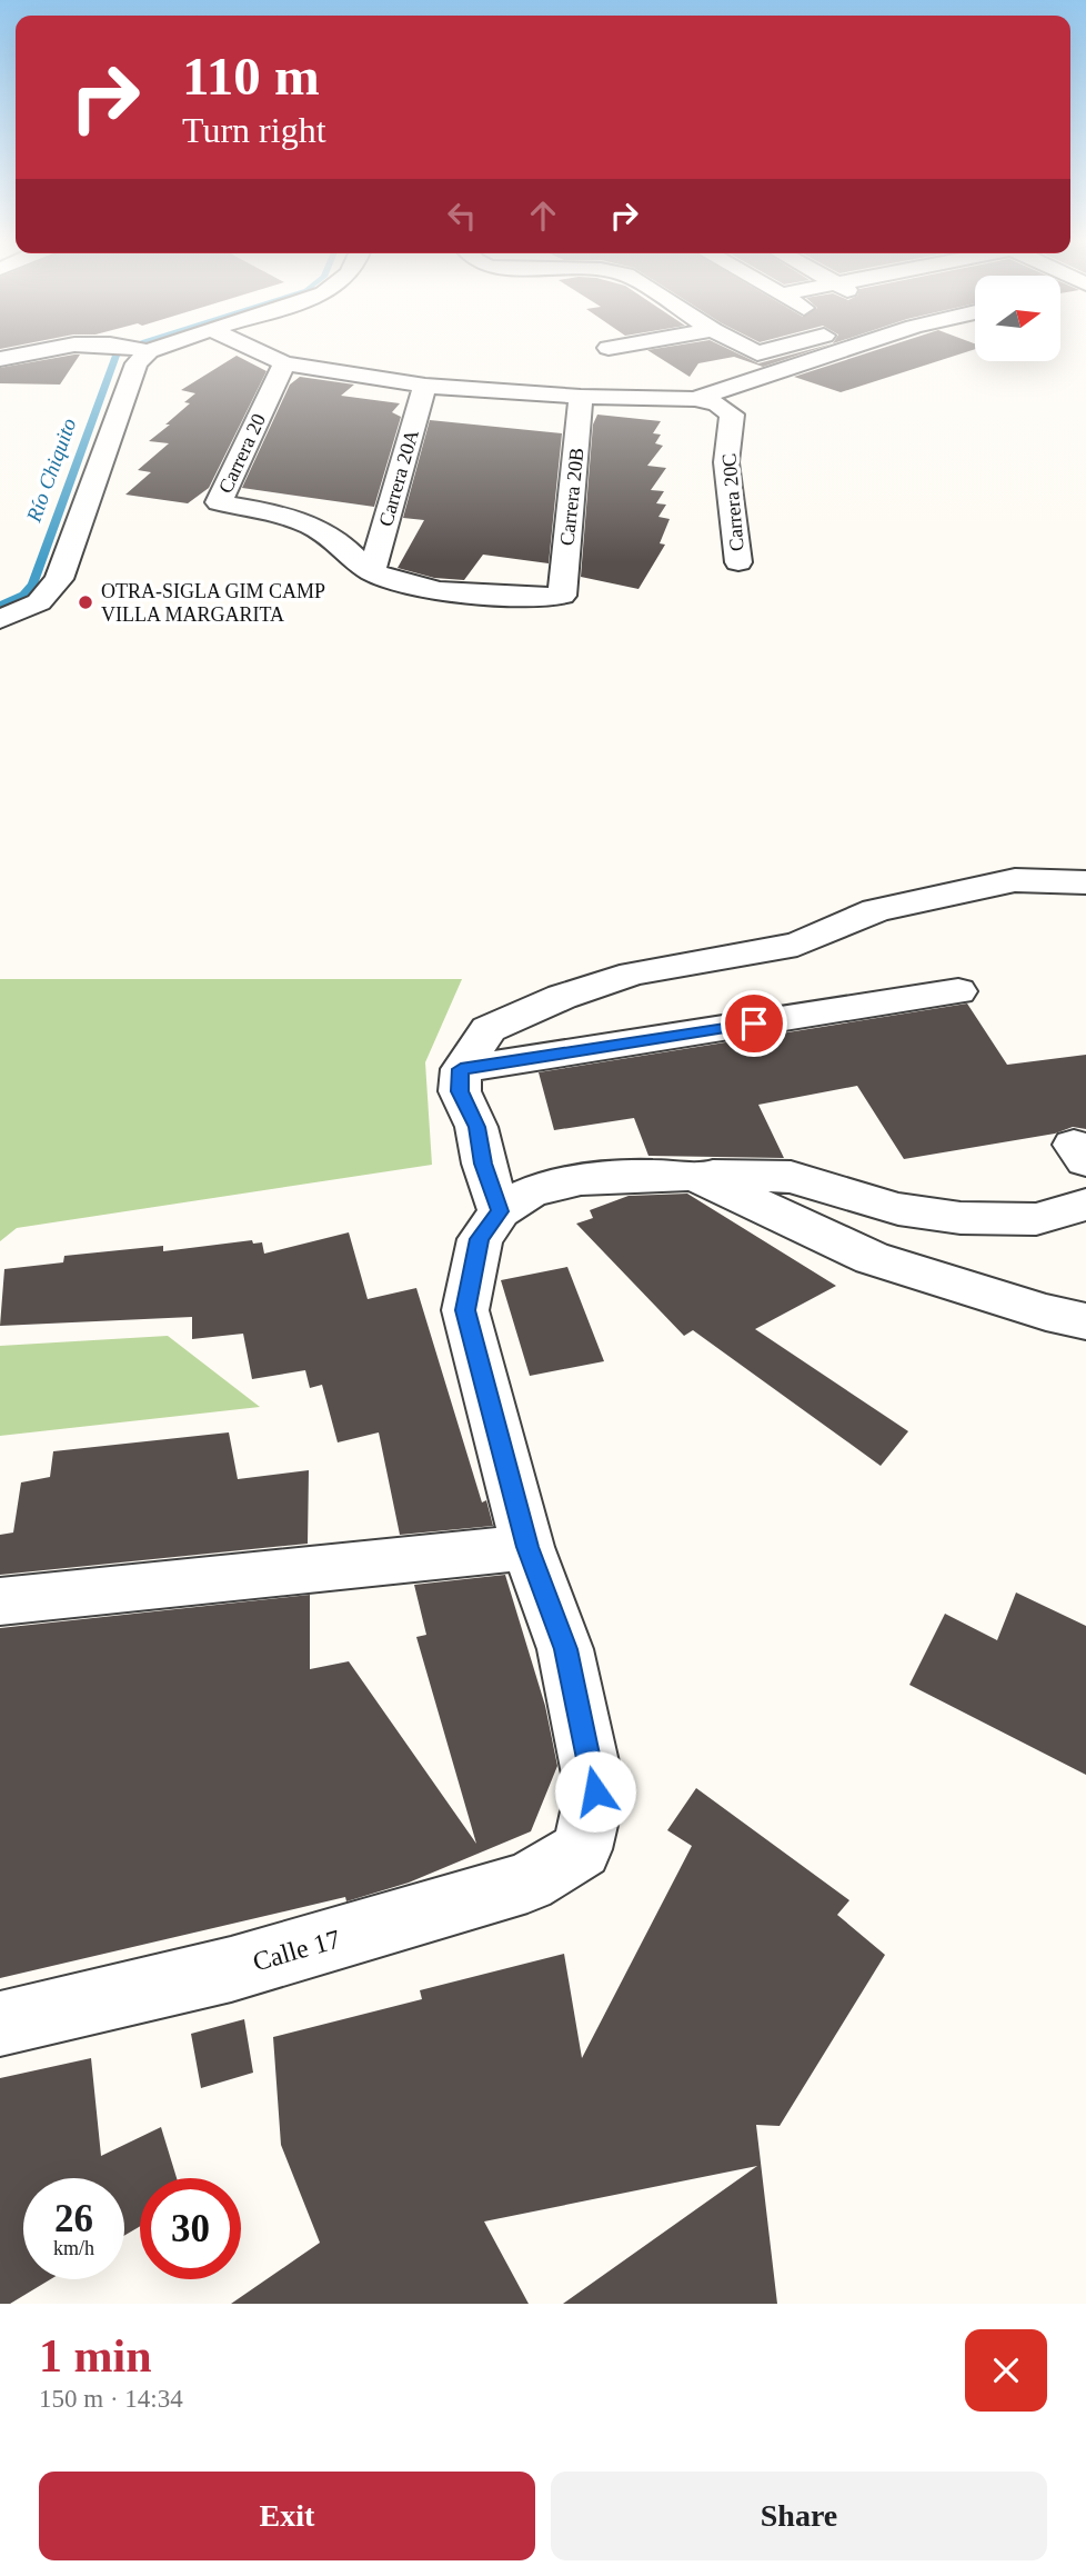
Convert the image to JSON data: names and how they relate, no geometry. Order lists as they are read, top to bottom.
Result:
{
  "streets": {
    "street": [
      "Carrera 20",
      "Carrera 20A",
      "Carrera 20B",
      "Carrera 20C",
      "Calle 17"
    ]
  },
  "crossings": [
    ["Carrera 20", "Carrera 20A"],
    ["Carrera 20", "Carrera 20B"],
    ["Carrera 20A", "Carrera 20B"]
  ],
  "water": ["Río Chiquito"],
  "places": ["OTRA-SIGLA GIM CAMP VILLA MARGARITA"],
  "north": "right",
  "page": {
    "turn": ["110 m", "Turn right"],
    "speed": "26 km/h",
    "limit": "30",
    "heading": ["1 min", "150 m · 14:34"],
    "buttons": ["Exit", "Share"]
  }
}
